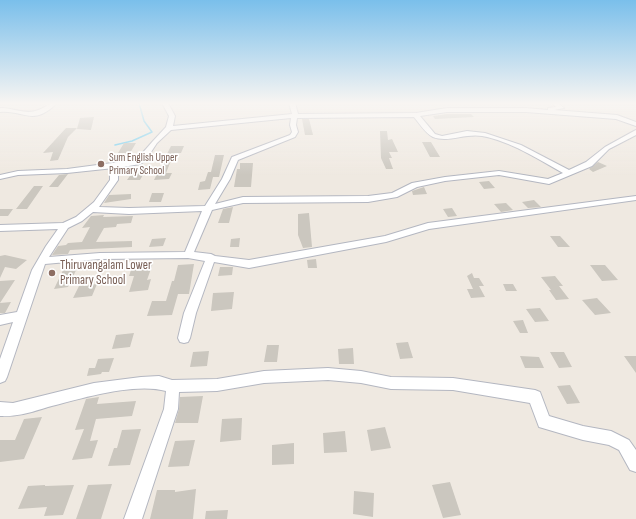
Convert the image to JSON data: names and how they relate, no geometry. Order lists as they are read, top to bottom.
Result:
{
  "places": ["Sum English Upper Primary School", "Thiruvangalam Lower Primary School"]
}
